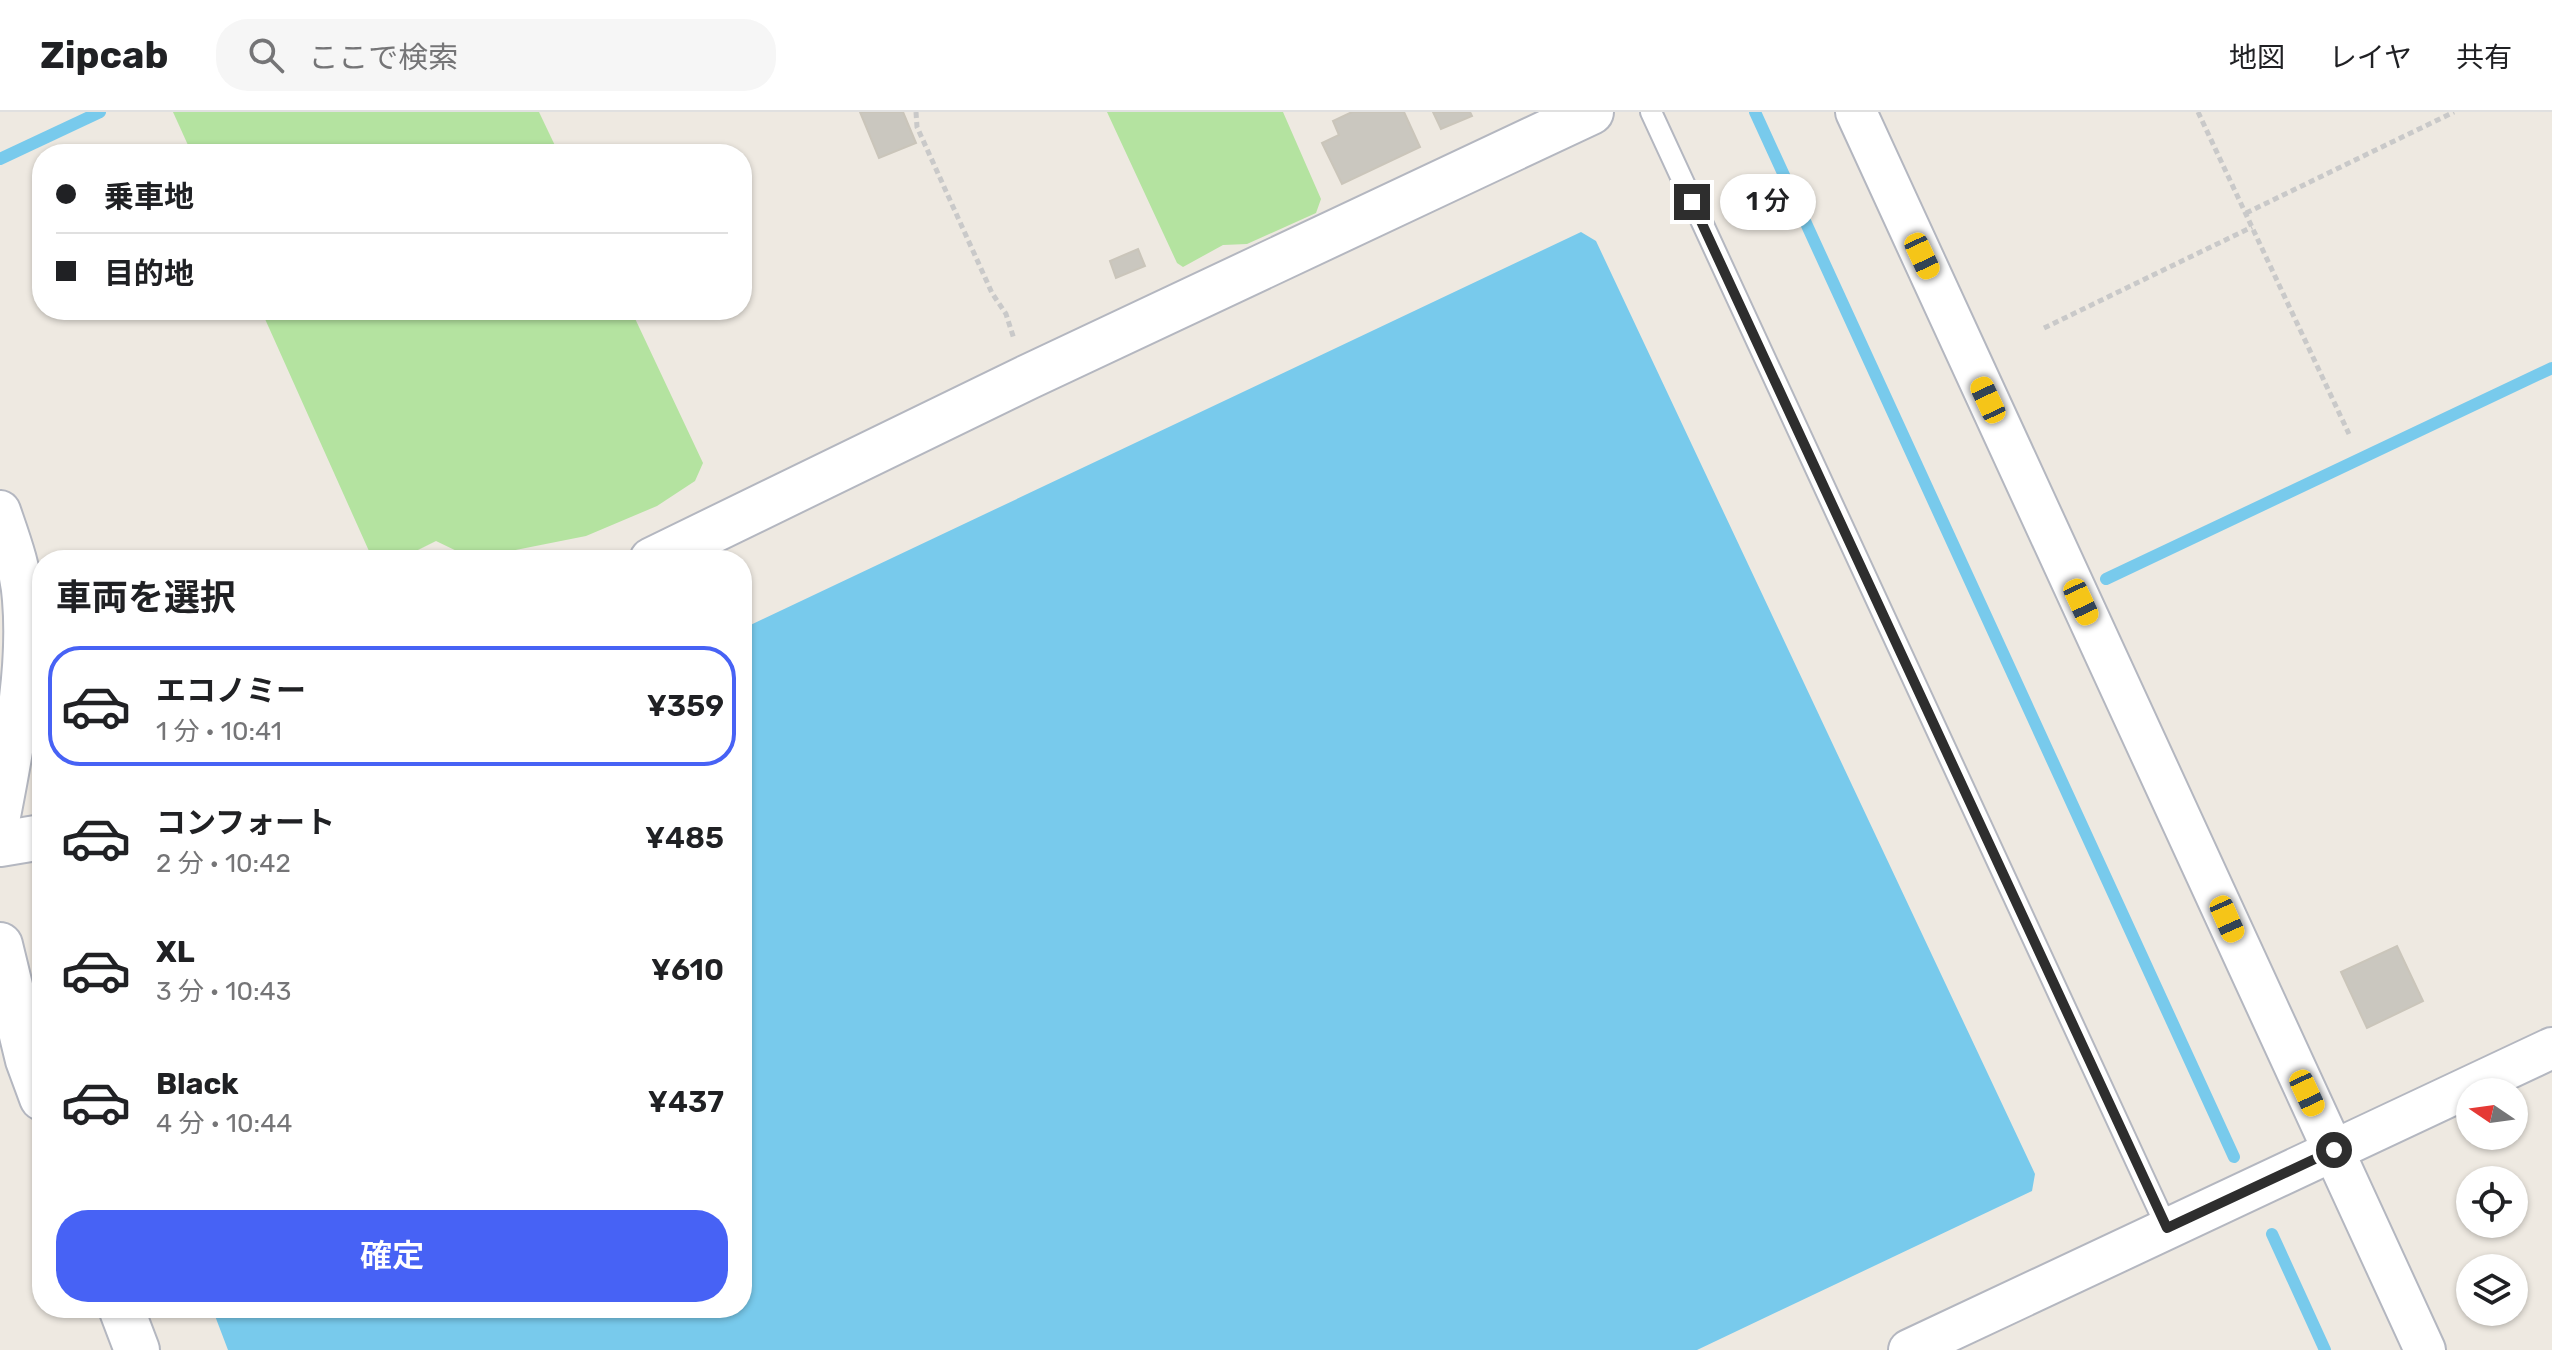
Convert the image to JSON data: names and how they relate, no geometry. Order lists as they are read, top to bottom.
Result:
{
  "north": "left",
  "page": {
    "header": "Zipcab",
    "search": "ここで検索",
    "nav": ["地図", "レイヤ", "共有"],
    "banner": ["乗車地", "目的地"],
    "bubble": "1 分",
    "heading": "車両を選択",
    "list": [
      {
        "name": "エコノミー",
        "note": "1 分 · 10:41",
        "value": "¥359"
      },
      {
        "name": "コンフォート",
        "note": "2 分 · 10:42",
        "value": "¥485"
      },
      {
        "name": "XL",
        "note": "3 分 · 10:43",
        "value": "¥610"
      },
      {
        "name": "Black",
        "note": "4 分 · 10:44",
        "value": "¥437"
      }
    ],
    "buttons": "確定"
  }
}
